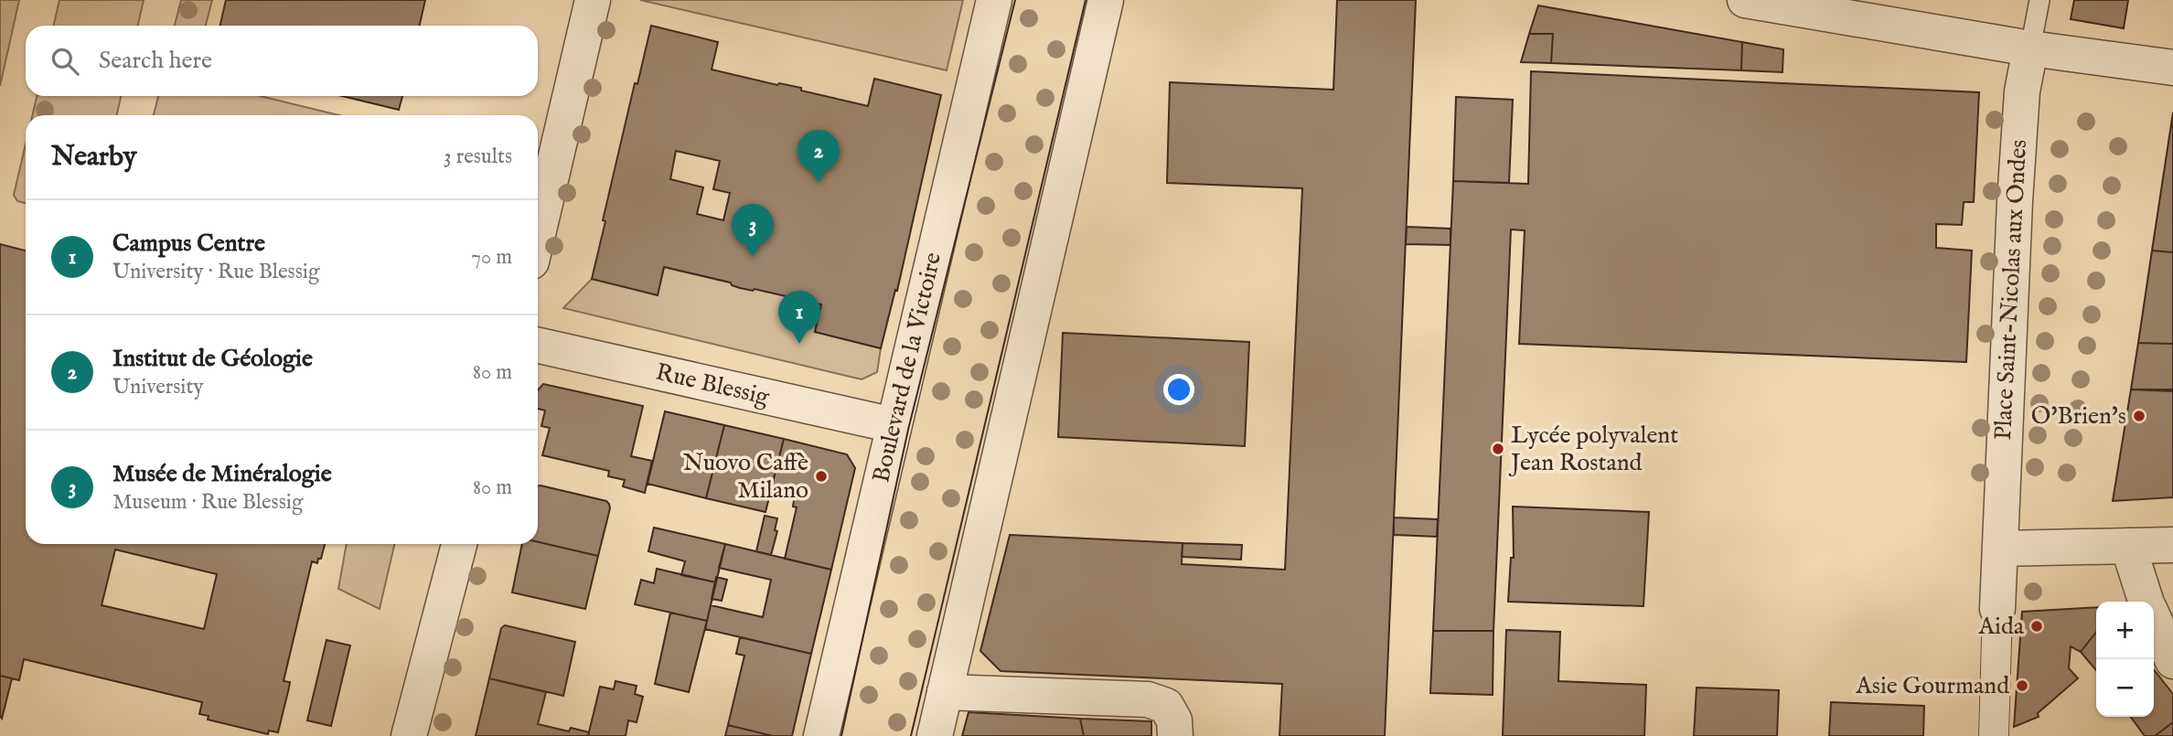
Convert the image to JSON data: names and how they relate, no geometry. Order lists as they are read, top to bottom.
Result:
{
  "streets": {
    "street": ["Place Saint-Nicolas aux Ondes", "Boulevard de la Victoire", "Rue Blessig"]
  },
  "crossings": [
    ["Boulevard de la Victoire", "Rue Blessig"]
  ],
  "places": [
    "O'Brien's",
    "Lycée polyvalent Jean Rostand",
    "Nuovo Caffè Milano",
    "Aida",
    "Asie Gourmand"
  ],
  "page": {
    "search": "Search here",
    "heading": ["Nearby", "3 results"],
    "pins": ["2", "3", "1"],
    "list": [
      {
        "mark": "1",
        "name": "Campus Centre",
        "note": "University · Rue Blessig",
        "value": "70 m"
      },
      {
        "mark": "2",
        "name": "Institut de Géologie",
        "note": "University",
        "value": "80 m"
      },
      {
        "mark": "3",
        "name": "Musée de Minéralogie",
        "note": "Museum · Rue Blessig",
        "value": "80 m"
      }
    ],
    "map_buttons": ["+", "−"]
  }
}
